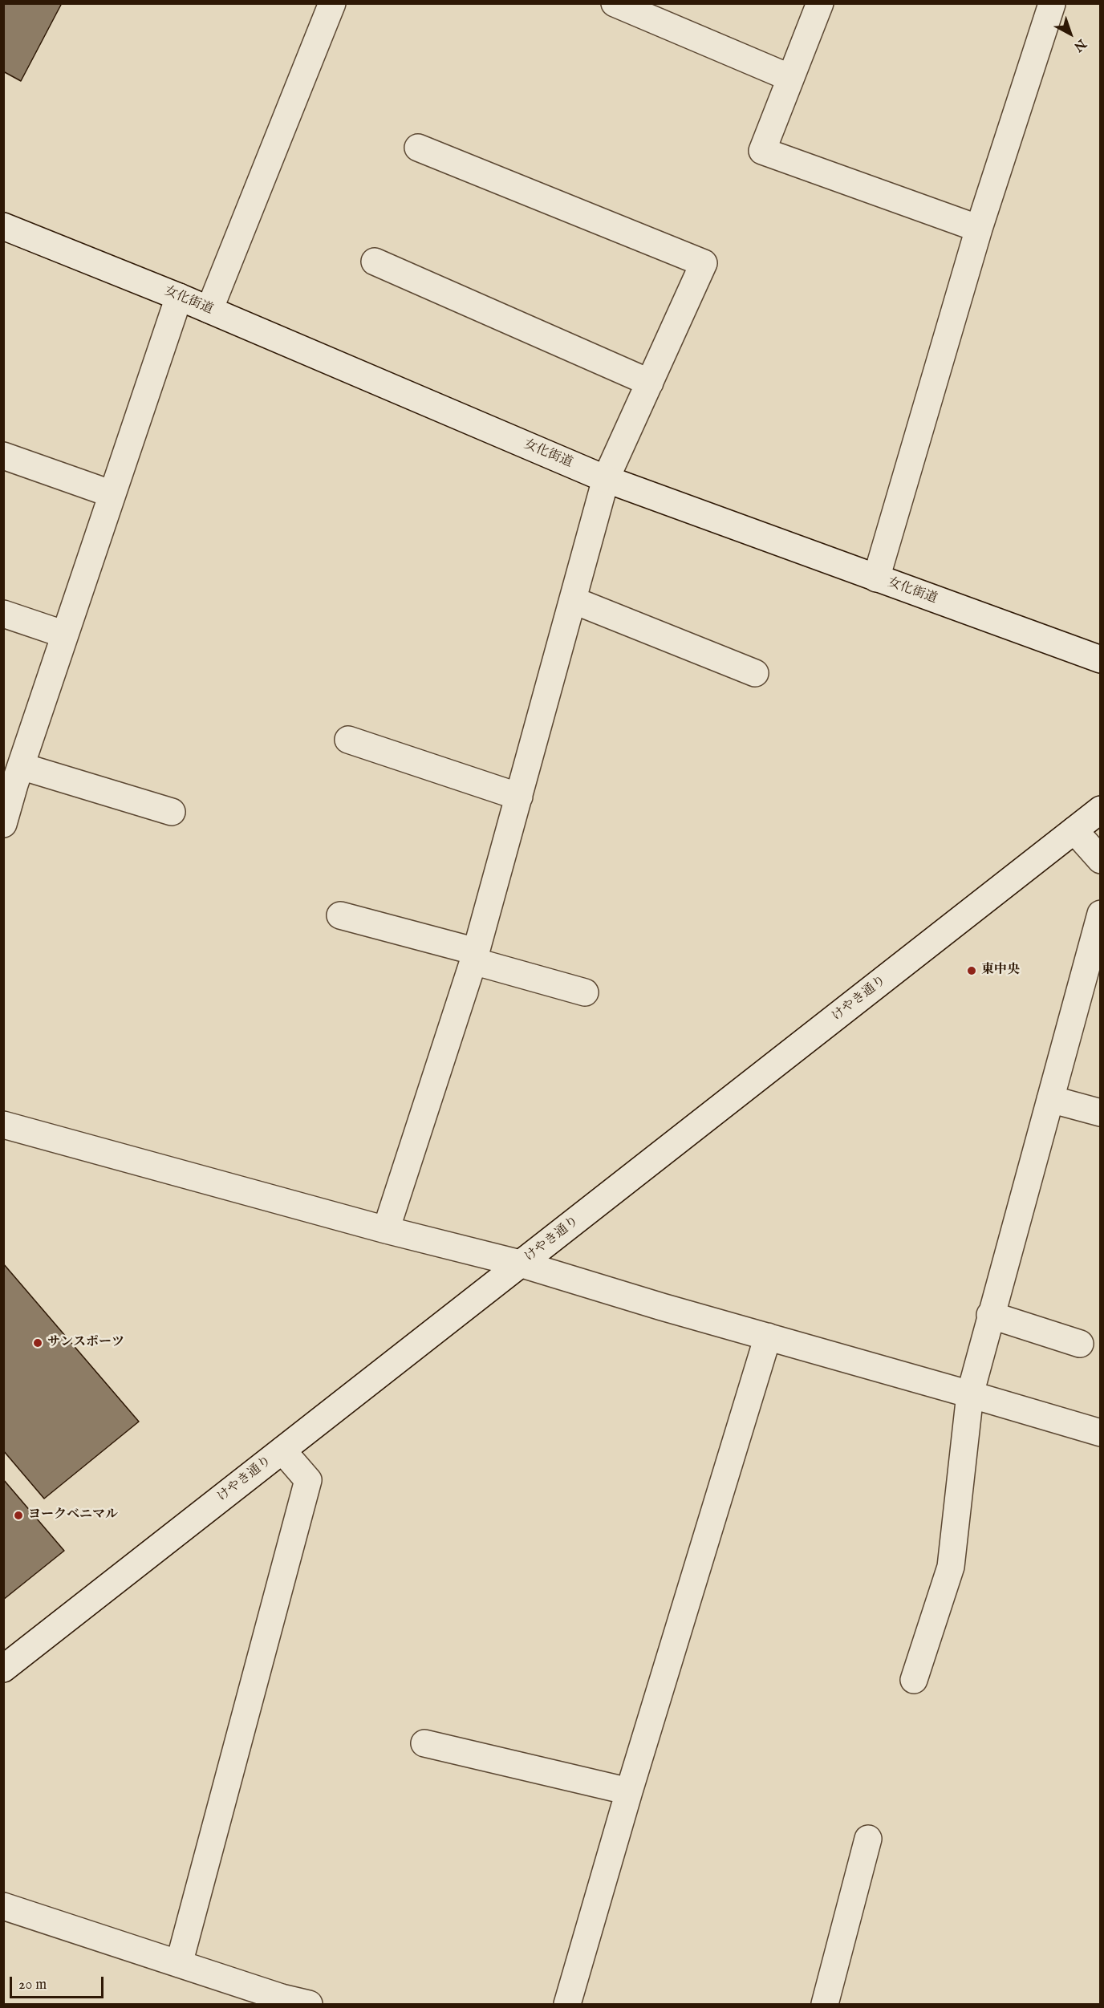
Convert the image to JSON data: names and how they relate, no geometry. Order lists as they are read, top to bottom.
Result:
{
  "streets": {
    "street": ["女化街道", "けやき通り"]
  },
  "places": ["東中央", "サンスポーツ", "ヨークベニマル"],
  "scale_bar": "20 m",
  "north": "bottom right"
}
